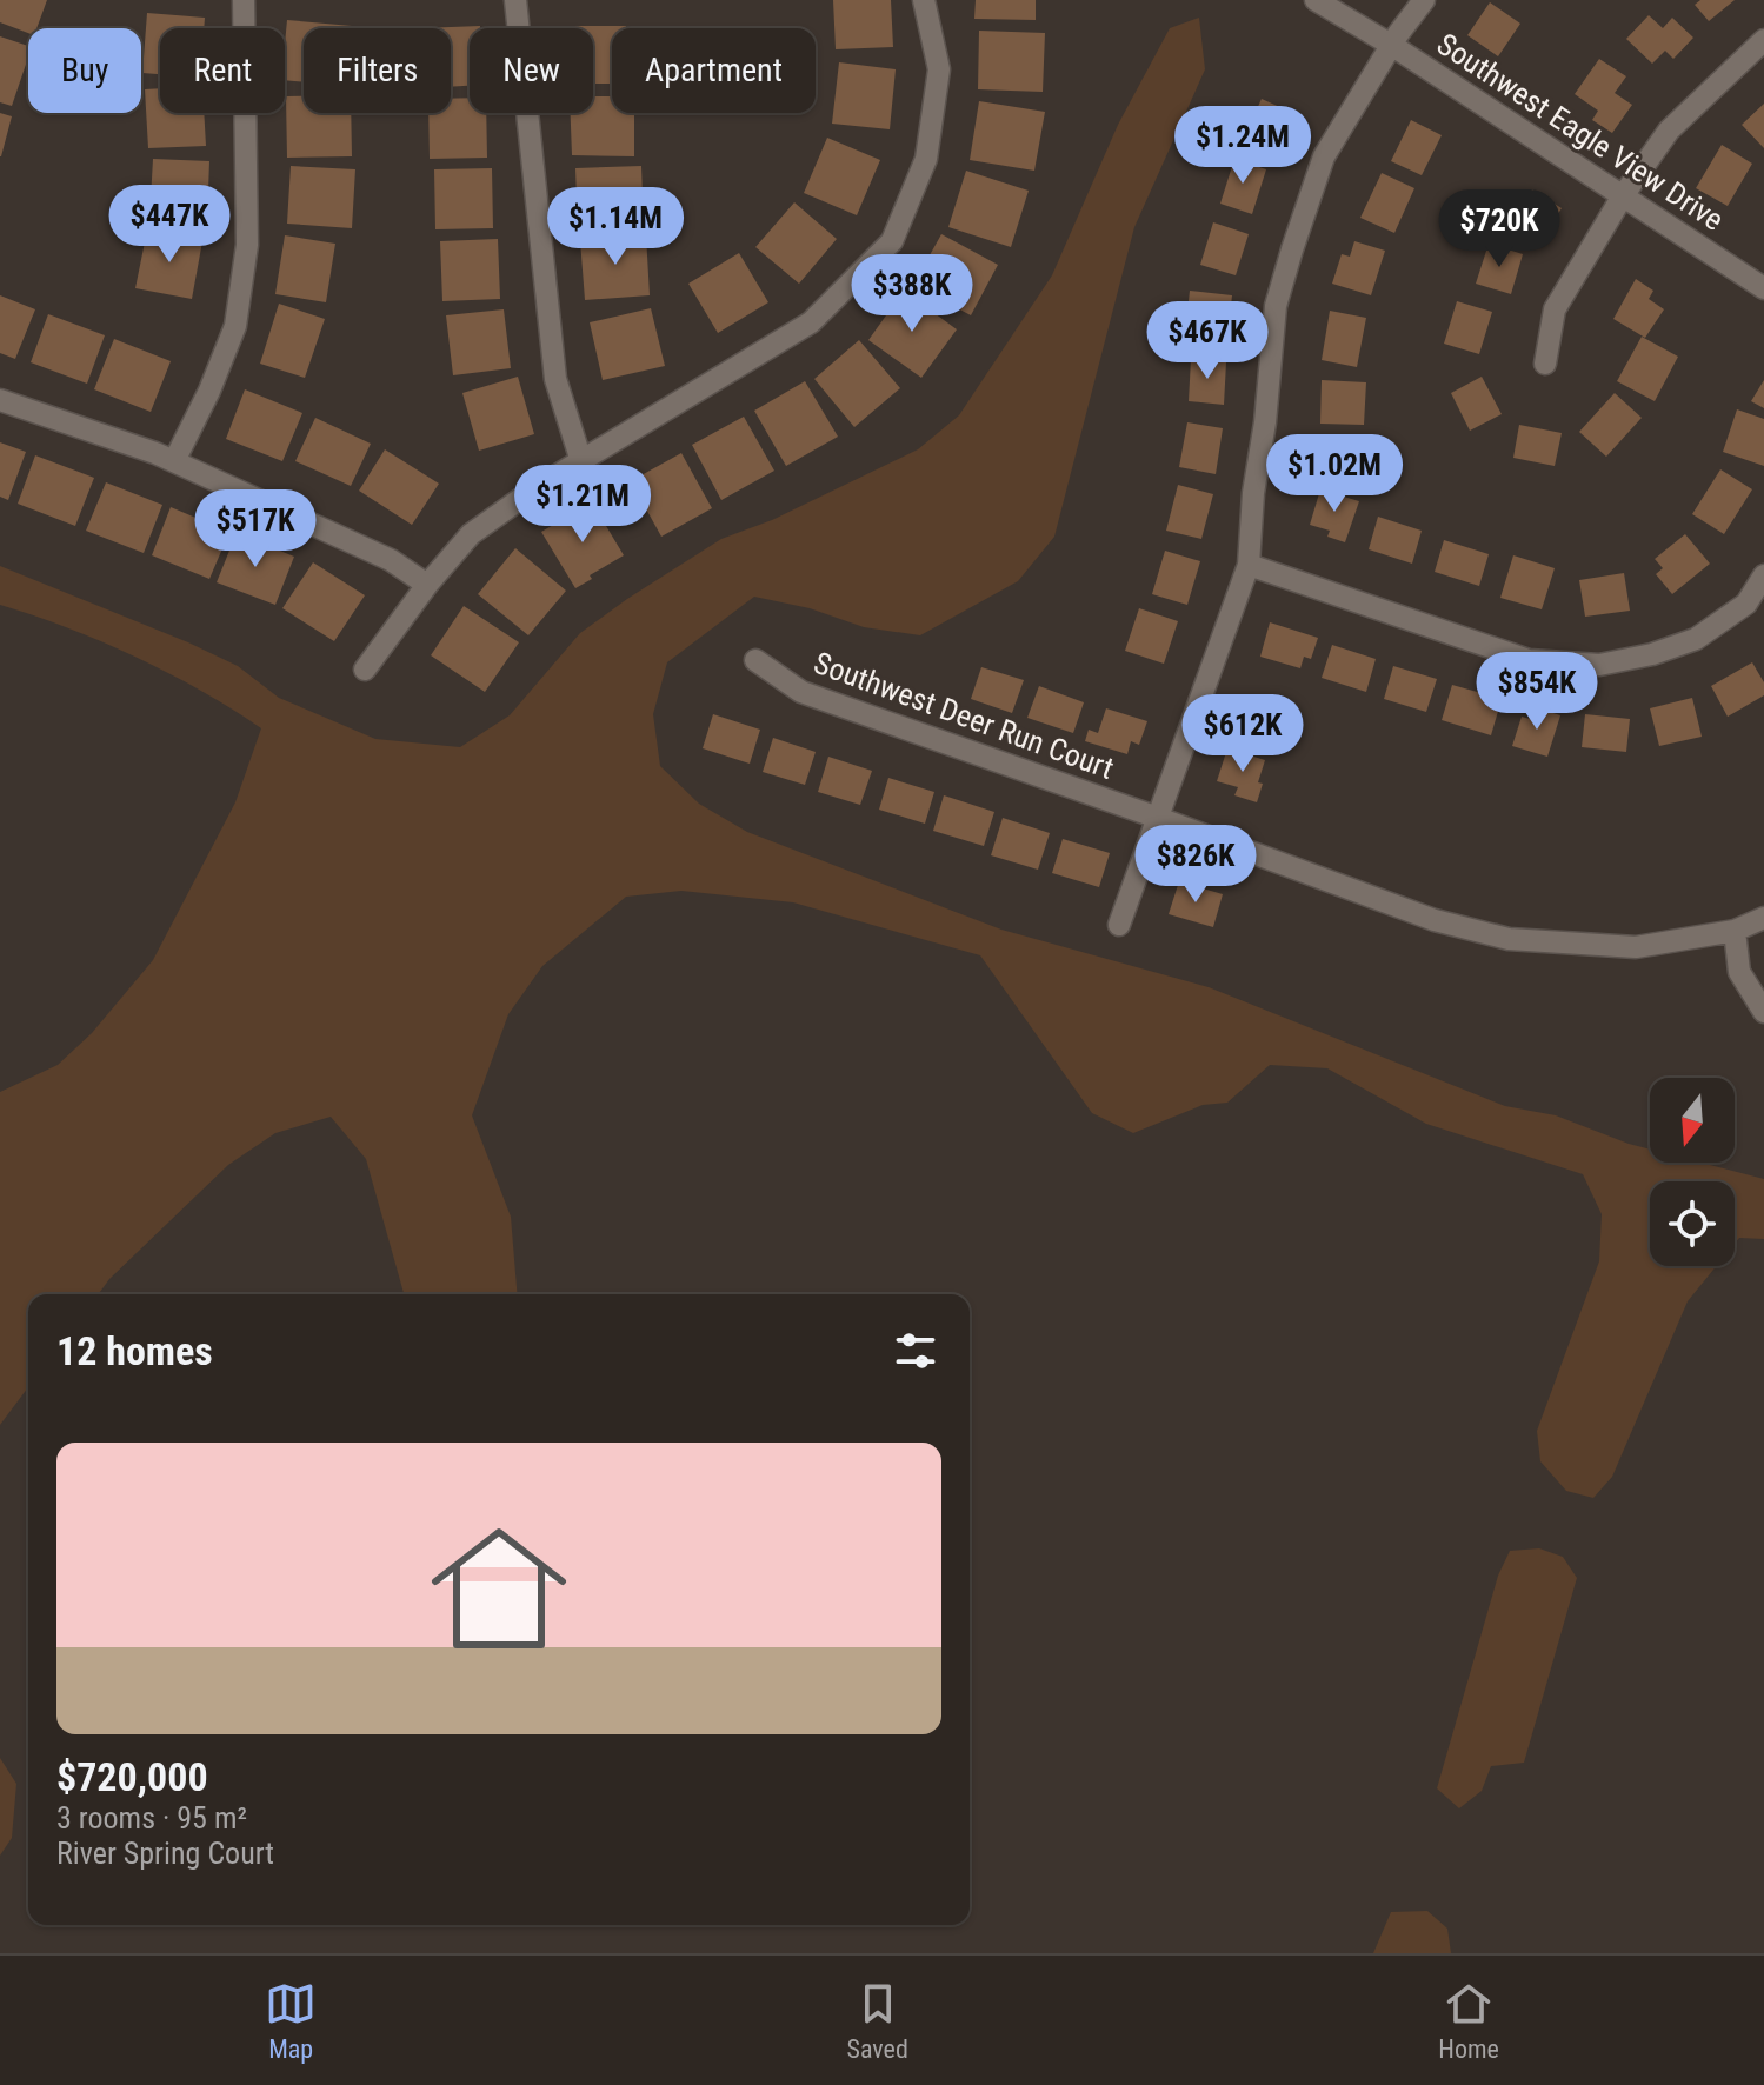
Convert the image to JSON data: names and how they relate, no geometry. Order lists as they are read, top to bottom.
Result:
{
  "streets": {
    "street": ["Southwest Eagle View Drive", "Southwest Deer Run Court"]
  },
  "north": "bottom",
  "page": {
    "chip": [
      "Buy",
      "Rent",
      "Filters",
      "New",
      "Apartment"
    ],
    "price": [
      "$1.24M",
      "$447K",
      "$1.14M",
      "$720K",
      "$388K",
      "$467K",
      "$1.02M",
      "$1.21M",
      "$517K",
      "$854K",
      "$612K",
      "$826K"
    ],
    "heading": "12 homes",
    "list": [
      {
        "name": "$720,000",
        "note": "3 rooms · 95 m² · River Spring Court"
      }
    ],
    "tabs": ["Map", "Saved", "Home"]
  }
}
